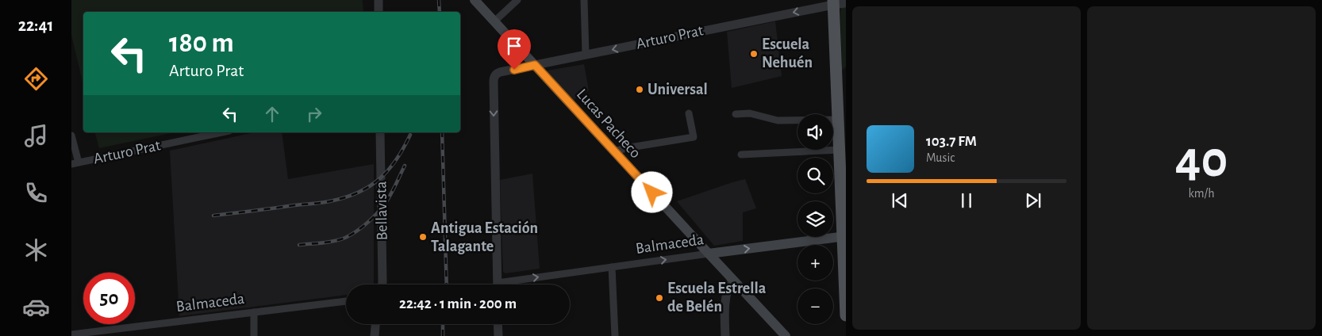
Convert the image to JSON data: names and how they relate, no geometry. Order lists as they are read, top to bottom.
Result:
{
  "streets": {
    "main road": ["Lucas Pacheco", "Balmaceda"],
    "street": ["Arturo Prat", "Bellavista"]
  },
  "crossings": [
    ["Arturo Prat", "Lucas Pacheco"],
    ["Lucas Pacheco", "Balmaceda"]
  ],
  "one_way": ["Balmaceda"],
  "places": [
    "Escuela Nehuén",
    "Universal",
    "Antigua Estación Talagante",
    "Escuela Estrella de Belén"
  ],
  "page": {
    "tabs": "22:41",
    "tile": ["40", "km/h"],
    "turn": ["180 m", "Arturo Prat"],
    "map_buttons": ["+", "−"],
    "song": ["103.7 FM", "Music"],
    "limit": "50",
    "trip": "22:42 · 1 min · 200 m"
  }
}
